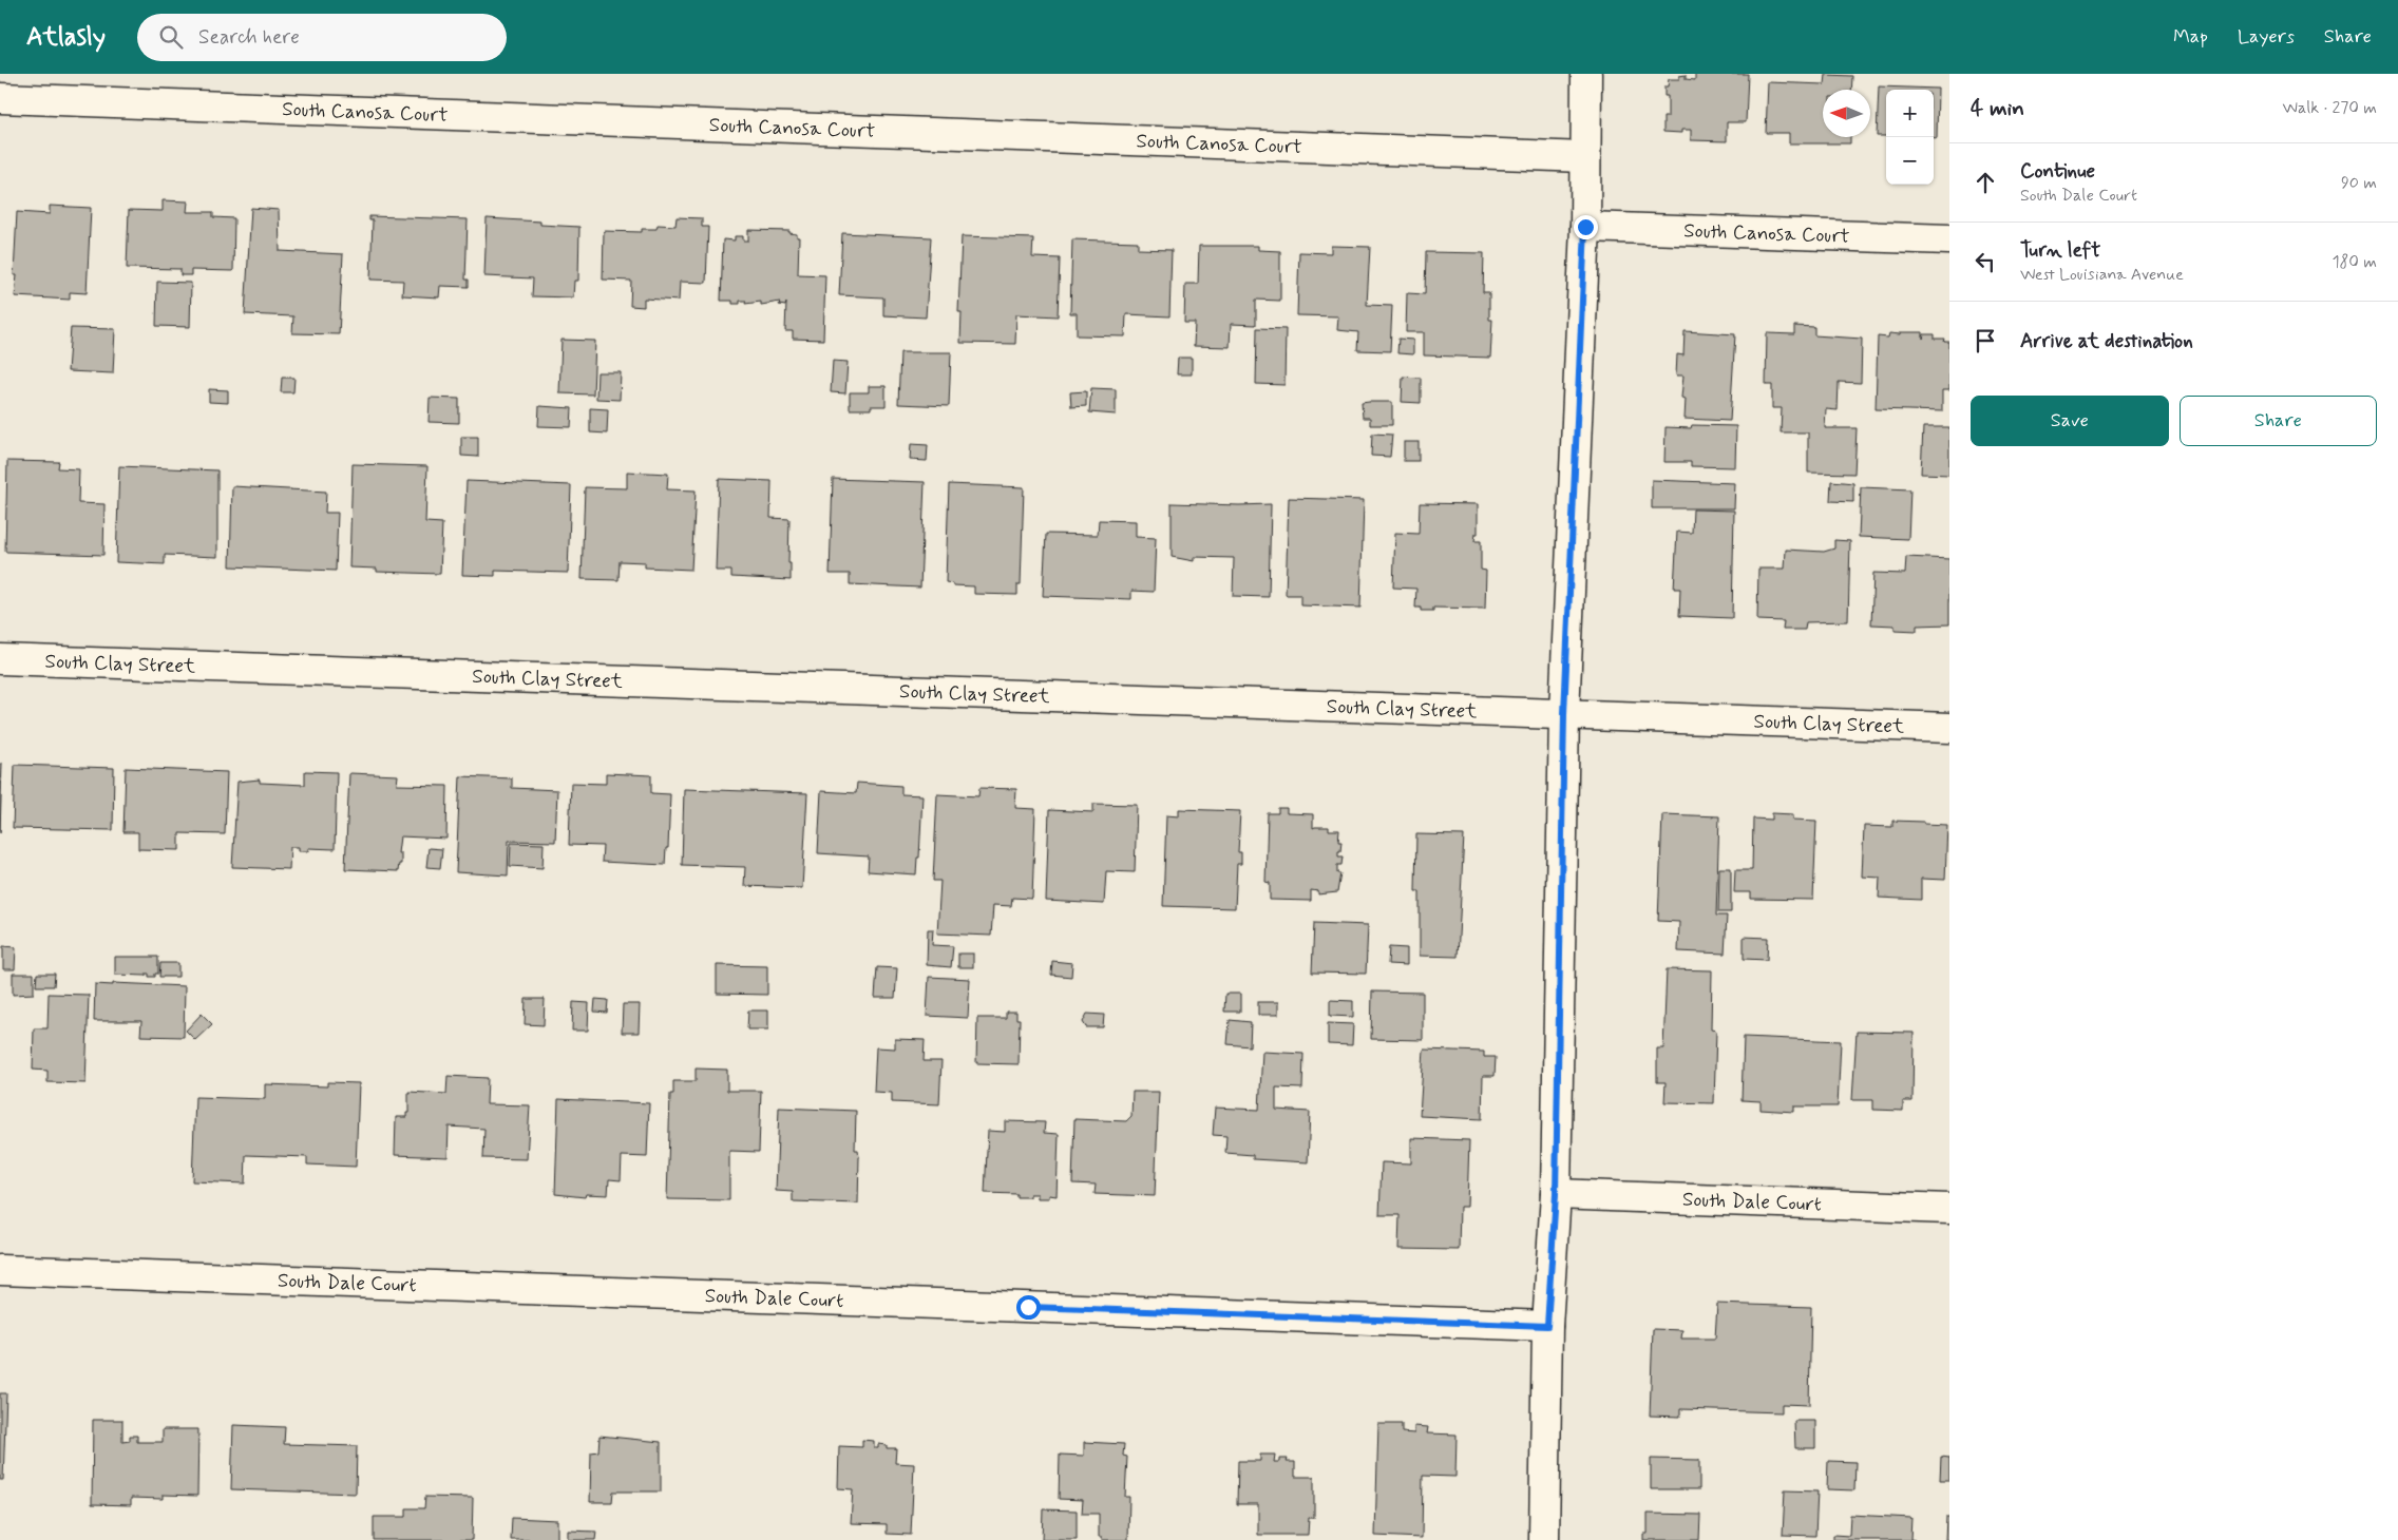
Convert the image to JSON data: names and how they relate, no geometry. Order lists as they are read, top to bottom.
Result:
{
  "streets": {
    "street": ["South Canosa Court", "South Clay Street", "South Dale Court"]
  },
  "north": "left",
  "page": {
    "header": "Atlasly",
    "search": "Search here",
    "nav": ["Map", "Layers", "Share"],
    "heading": ["4 min", "Walk · 270 m"],
    "map_buttons": ["+", "−"],
    "list": [
      ["Continue", "South Dale Court", "90 m"],
      ["Turn left", "West Louisiana Avenue", "180 m"],
      "Arrive at destination"
    ],
    "buttons": ["Save", "Share"]
  }
}
